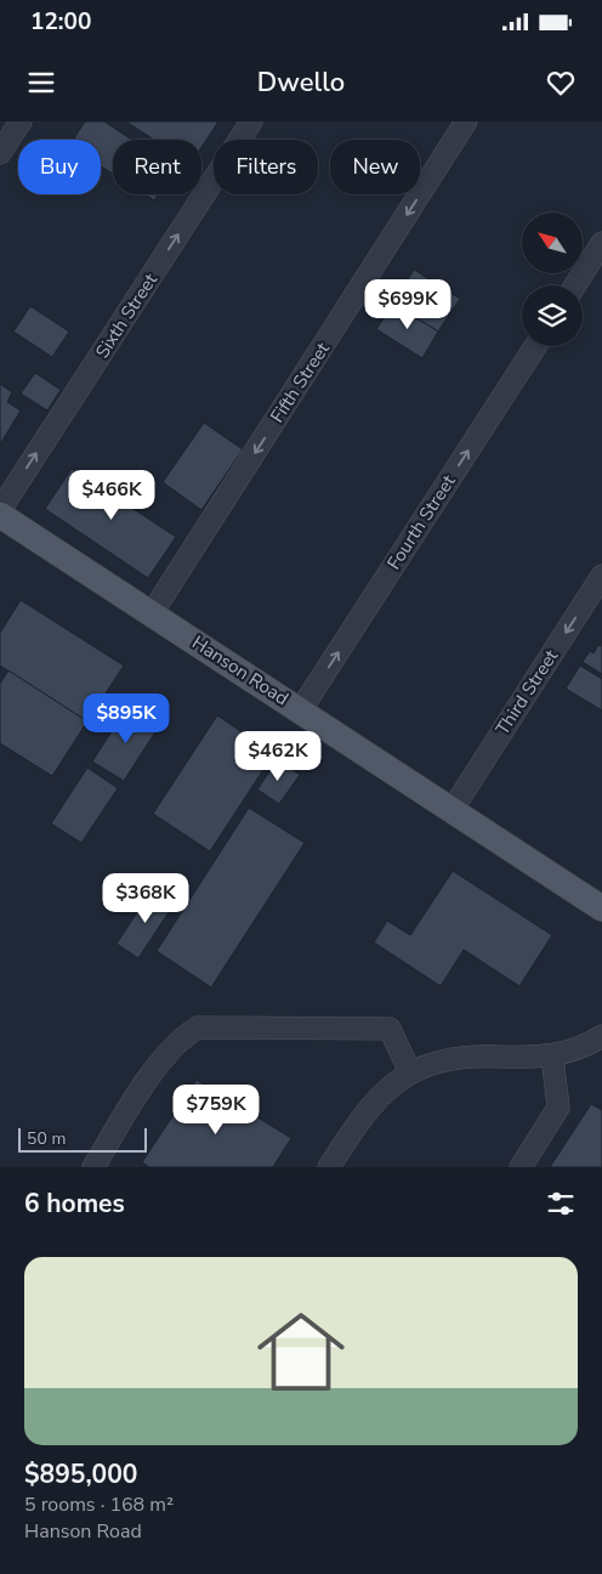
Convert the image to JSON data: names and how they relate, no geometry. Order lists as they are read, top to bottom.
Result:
{
  "streets": {
    "main road": ["Hanson Road"],
    "street": [
      "Sixth Street",
      "Fifth Street",
      "Fourth Street",
      "Third Street"
    ]
  },
  "crossings": [
    ["Sixth Street", "Hanson Road"],
    ["Fifth Street", "Hanson Road"],
    ["Fourth Street", "Hanson Road"],
    ["Hanson Road", "Third Street"]
  ],
  "one_way": [
    "Sixth Street",
    "Fifth Street",
    "Fourth Street",
    "Third Street"
  ],
  "scale_bar": "50 m",
  "north": "top left",
  "page": {
    "status": "12:00",
    "header": "Dwello",
    "chip": [
      "Buy",
      "Rent",
      "Filters",
      "New"
    ],
    "price": [
      "$699K",
      "$466K",
      "$895K",
      "$462K",
      "$368K",
      "$759K"
    ],
    "scale": "50 m",
    "heading": "6 homes",
    "list": [
      {
        "name": "$895,000",
        "note": "5 rooms · 168 m² · Hanson Road"
      }
    ]
  }
}
